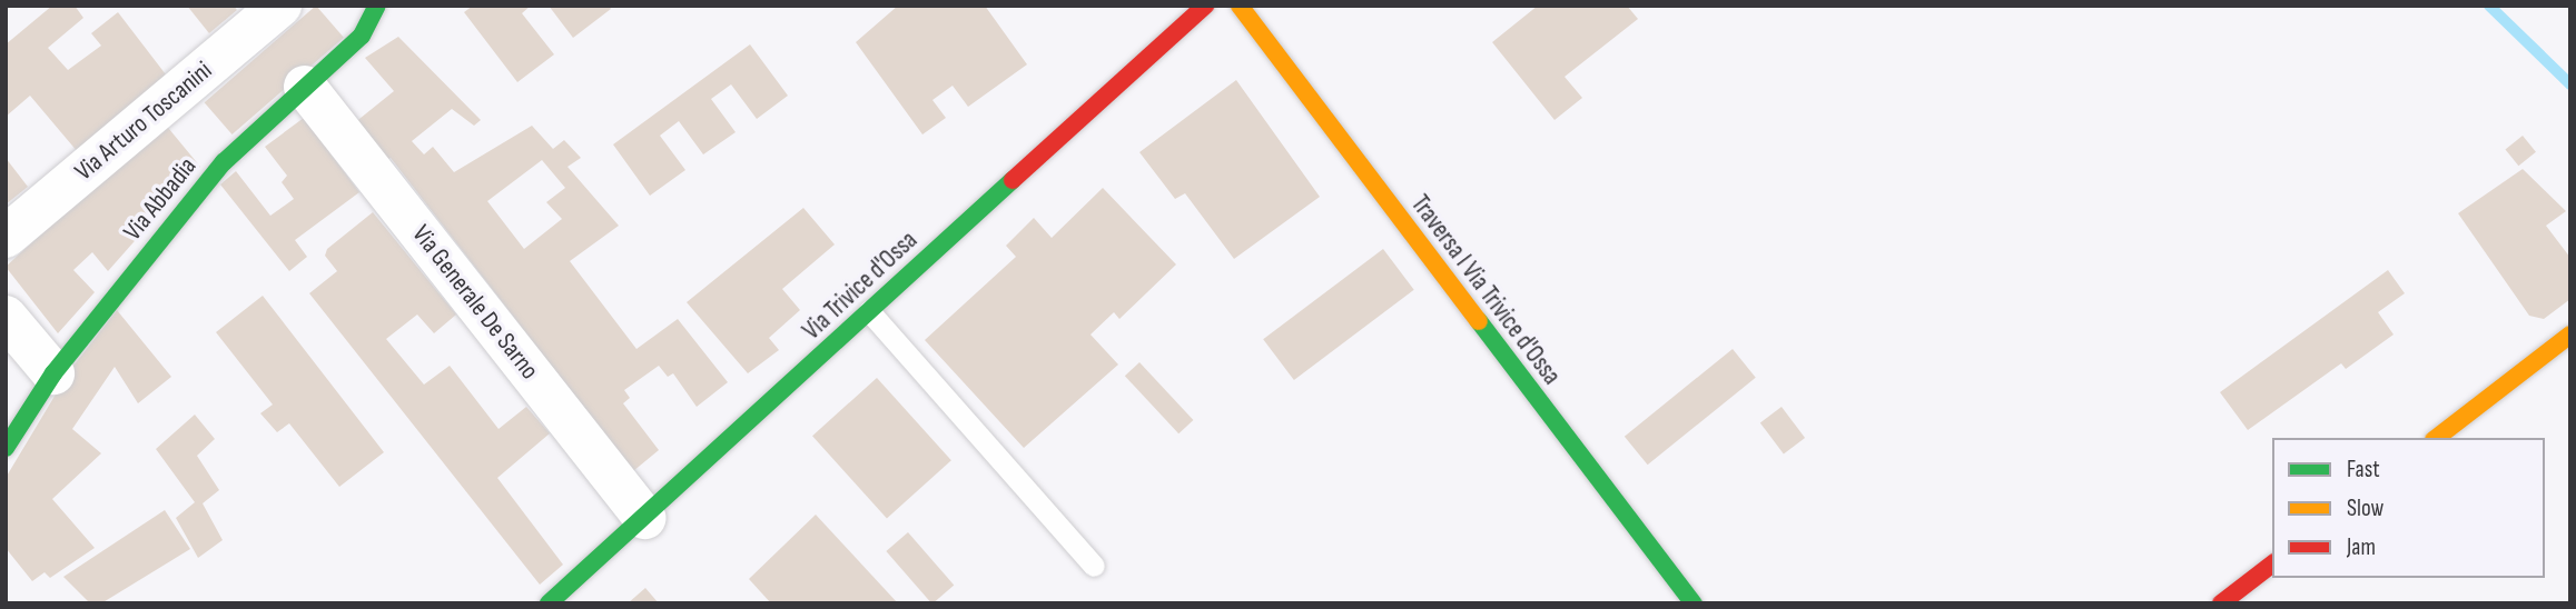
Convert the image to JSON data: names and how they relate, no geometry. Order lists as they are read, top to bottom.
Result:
{
  "streets": {
    "street": [
      "Via Arturo Toscanini",
      "Via Abbadia",
      "Via Trivice d'Ossa",
      "Traversa I Via Trivice d'Ossa",
      "Via Generale De Sarno"
    ]
  },
  "crossings": [
    ["Via Abbadia", "Via Generale De Sarno"],
    ["Via Trivice d'Ossa", "Via Generale De Sarno"]
  ],
  "legend": ["Fast", "Slow", "Jam"]
}
